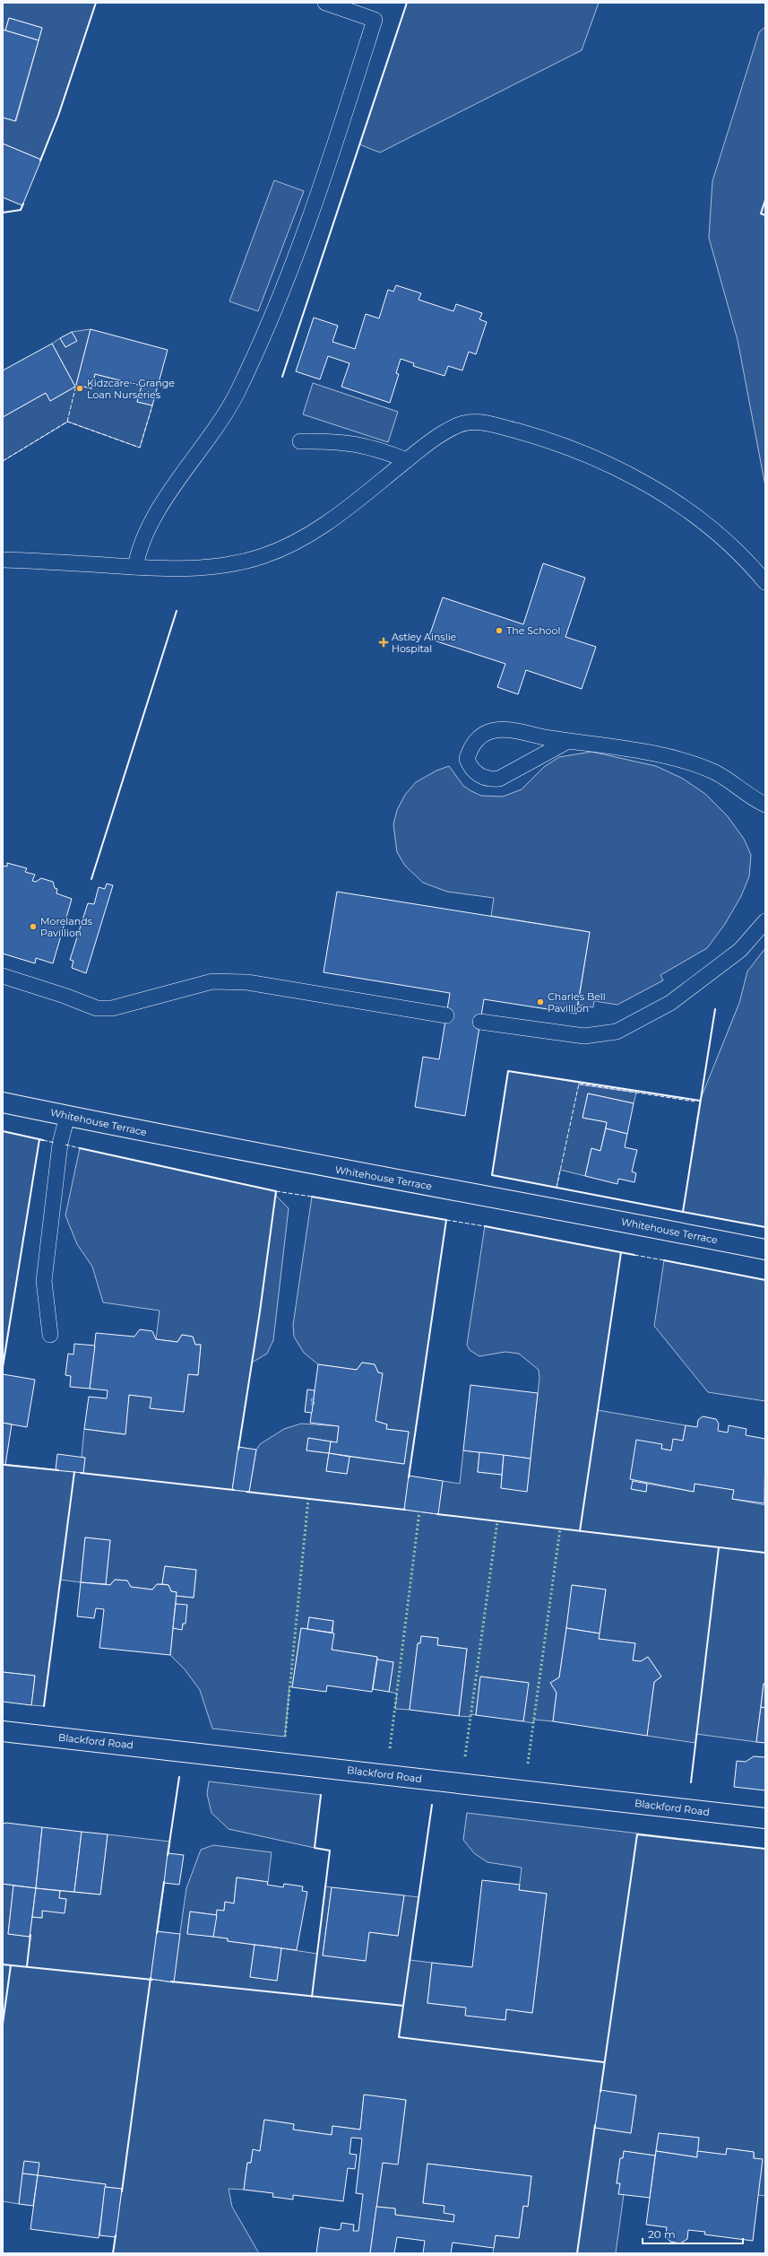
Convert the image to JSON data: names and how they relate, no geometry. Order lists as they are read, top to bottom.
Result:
{
  "streets": {
    "street": ["Whitehouse Terrace", "Blackford Road"]
  },
  "places": {
    "other": [
      "Kidzcare - Grange Loan Nurseries",
      "The School",
      "Morelands Pavillion",
      "Charles Bell Pavillion"
    ],
    "health": ["Astley Ainslie Hospital"]
  },
  "house_numbers": ["5"],
  "scale_bar": "20 m"
}
